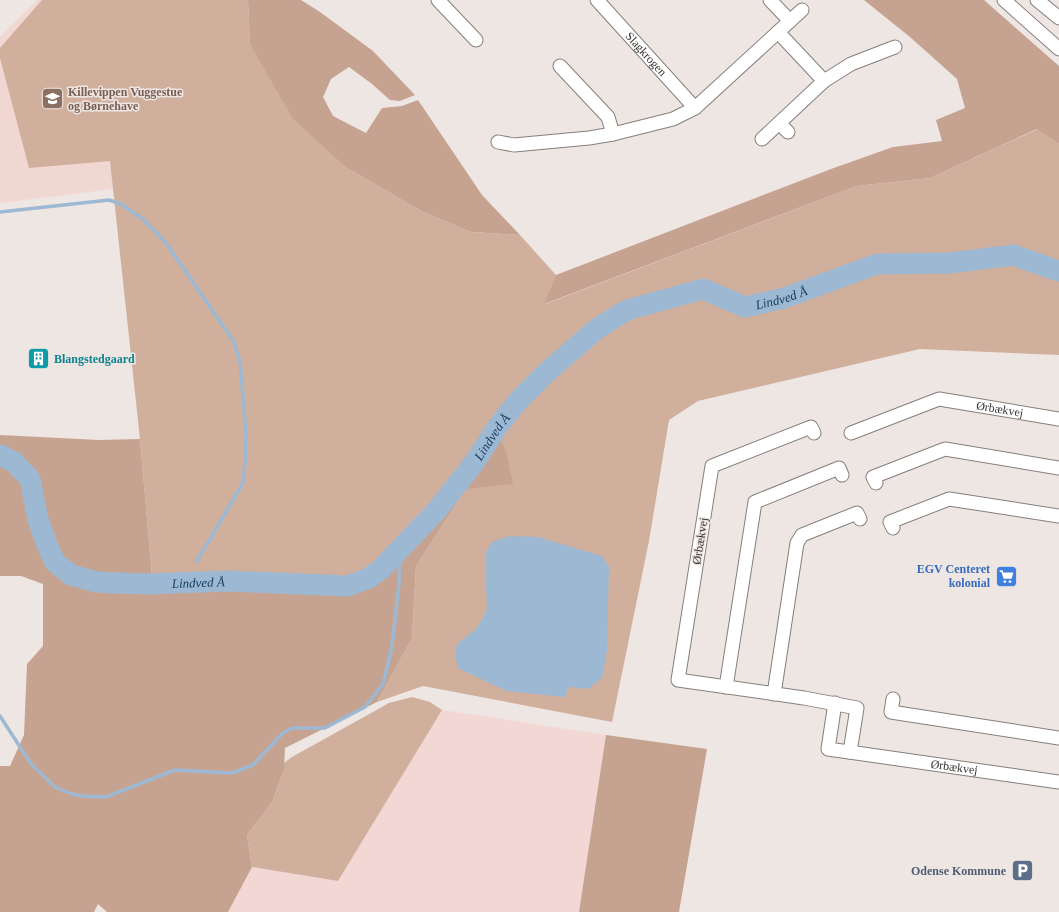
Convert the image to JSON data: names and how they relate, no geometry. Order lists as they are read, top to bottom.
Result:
{
  "streets": {
    "street": ["Slagkrogen", "Ørbækvej"]
  },
  "water": ["Lindved Å"],
  "places": {
    "school or university": ["Killevippen Vuggestue og Børnehave"],
    "building": ["Blangstedgaard"],
    "supermarket": ["EGV Centeret kolonial"],
    "parking": ["Odense Kommune"]
  }
}
